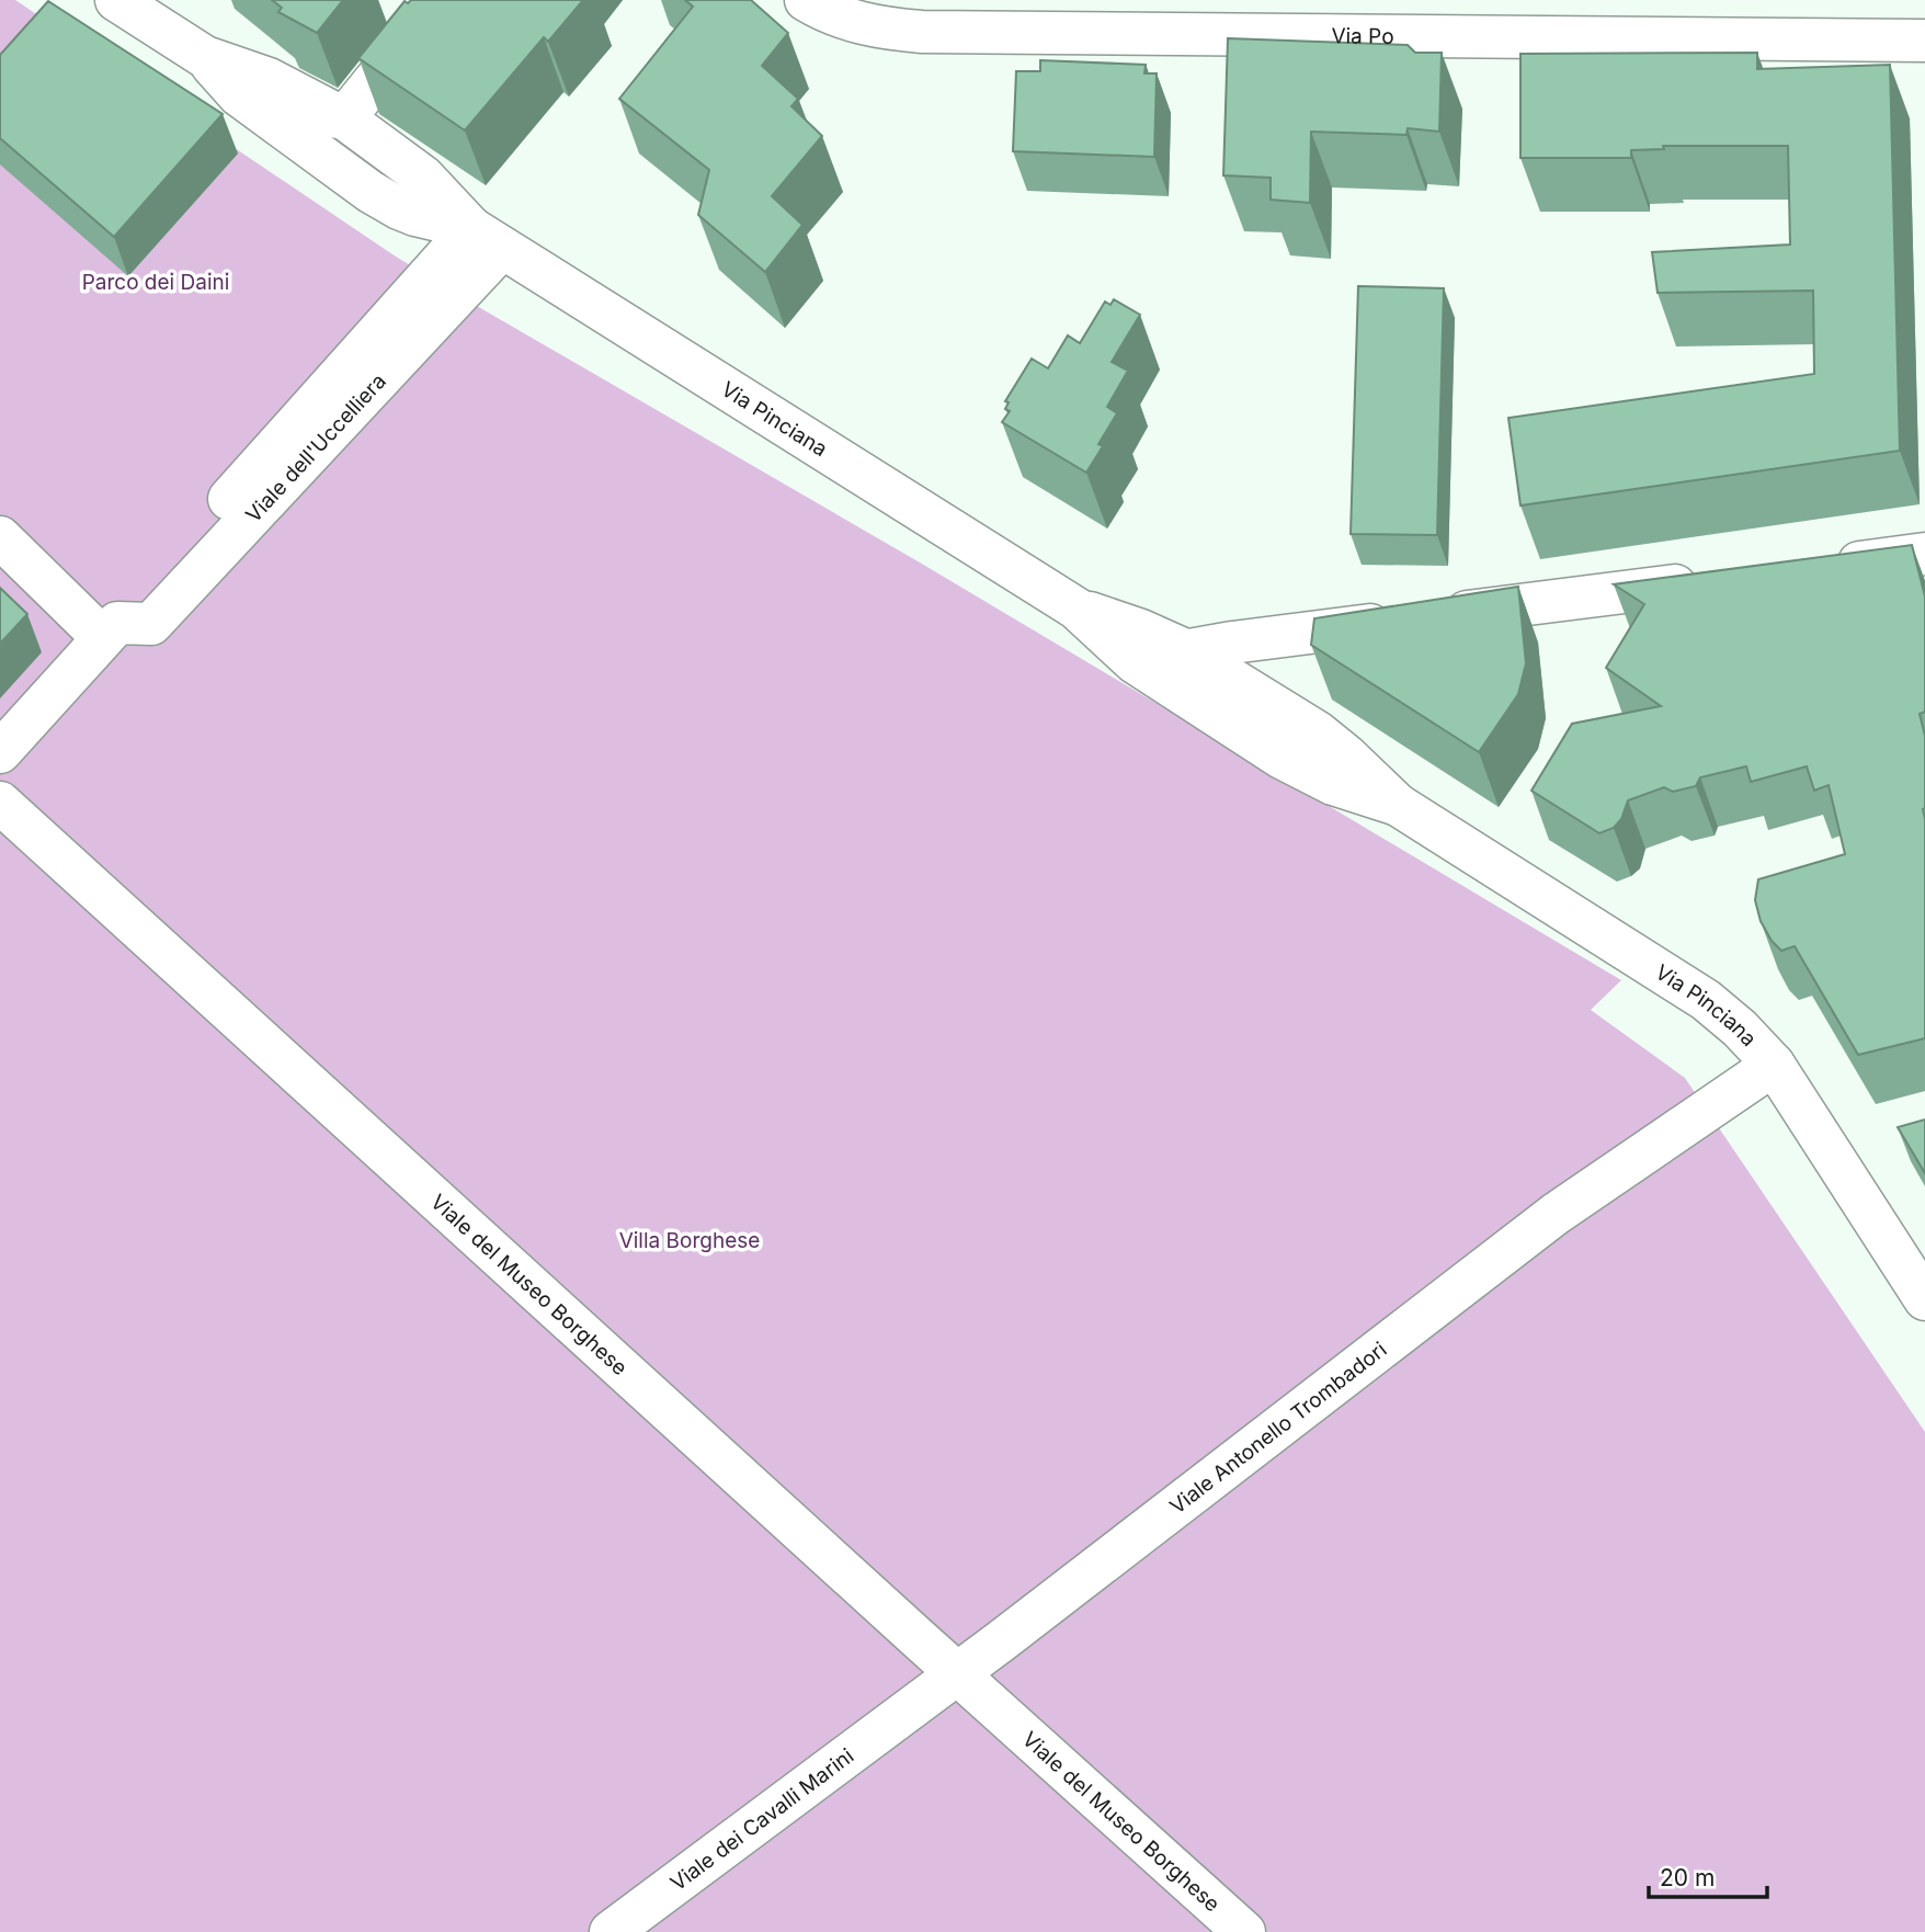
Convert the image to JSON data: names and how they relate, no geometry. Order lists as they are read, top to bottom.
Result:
{
  "streets": {
    "street": [
      "Via Po",
      "Via Pinciana",
      "Viale dell'Uccelliera",
      "Viale del Museo Borghese",
      "Viale Antonello Trombadori",
      "Viale dei Cavalli Marini"
    ]
  },
  "crossings": [
    ["Via Pinciana", "Viale dell'Uccelliera"],
    ["Via Pinciana", "Viale Antonello Trombadori"],
    ["Viale del Museo Borghese", "Viale Antonello Trombadori"],
    ["Viale del Museo Borghese", "Viale dei Cavalli Marini"],
    ["Viale Antonello Trombadori", "Viale dei Cavalli Marini"]
  ],
  "parks": ["Parco dei Daini", "Villa Borghese"],
  "scale_bar": "20 m"
}
